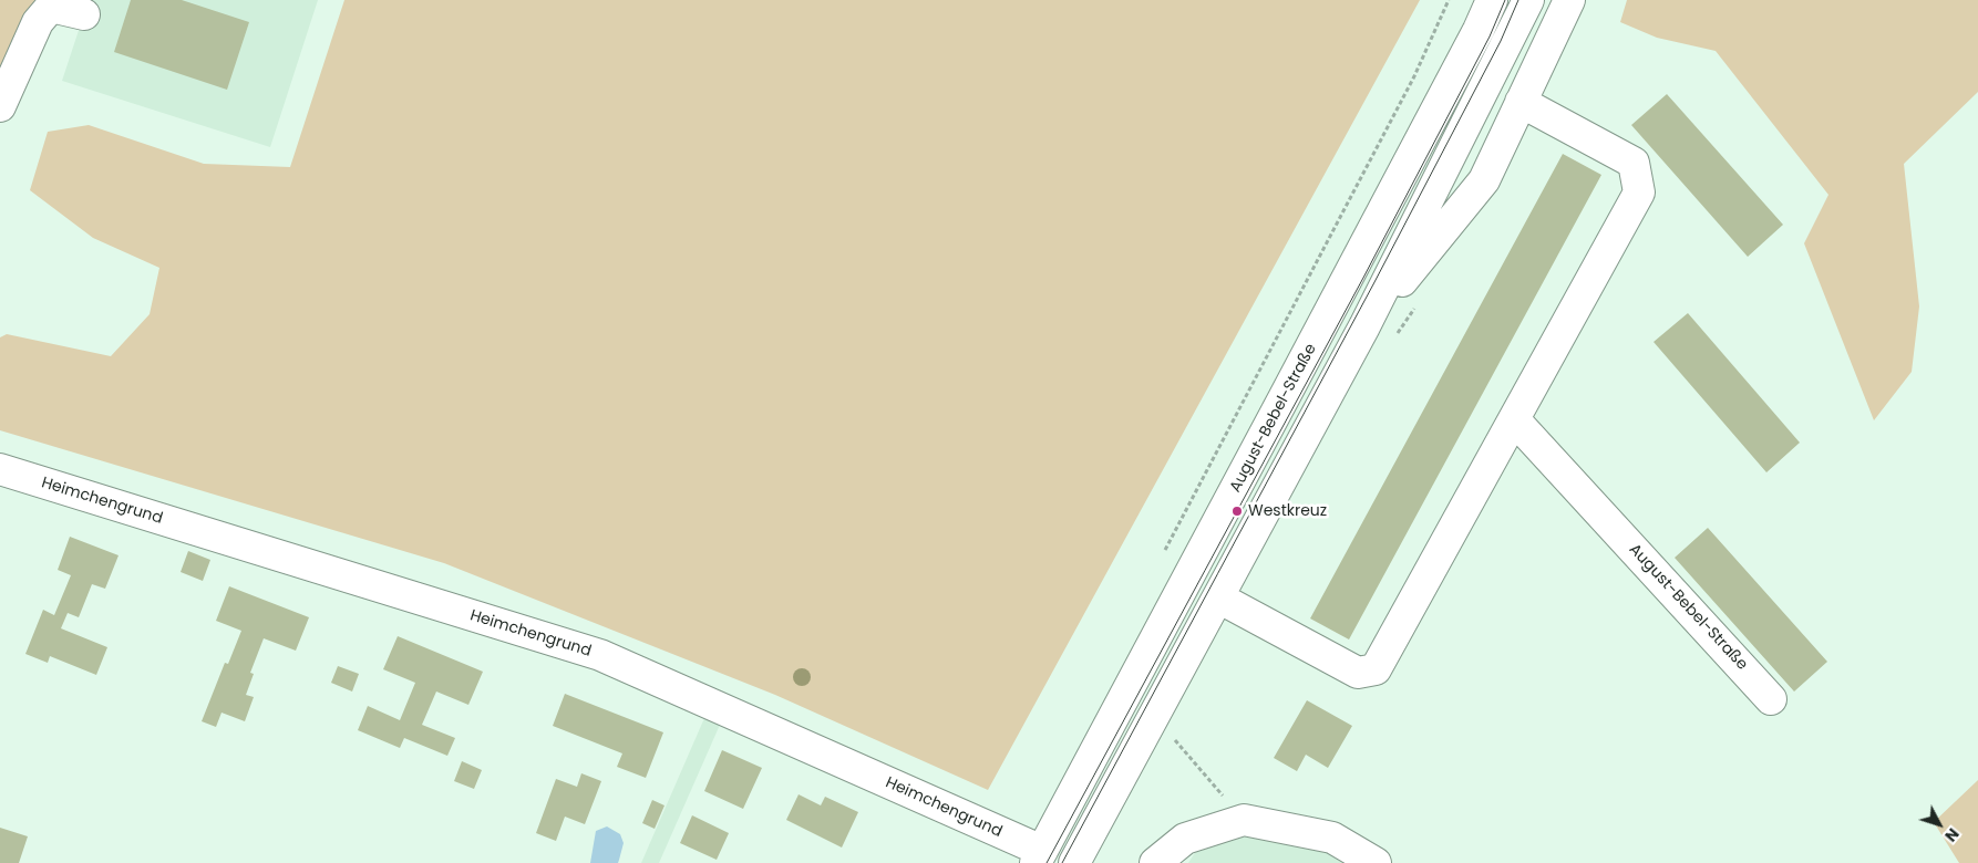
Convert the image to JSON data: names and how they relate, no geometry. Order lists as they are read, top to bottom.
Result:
{
  "streets": {
    "street": ["August-Bebel-Straße", "Heimchengrund"]
  },
  "crossings": [
    ["August-Bebel-Straße", "Heimchengrund"]
  ],
  "places": ["Westkreuz"],
  "north": "bottom right"
}
